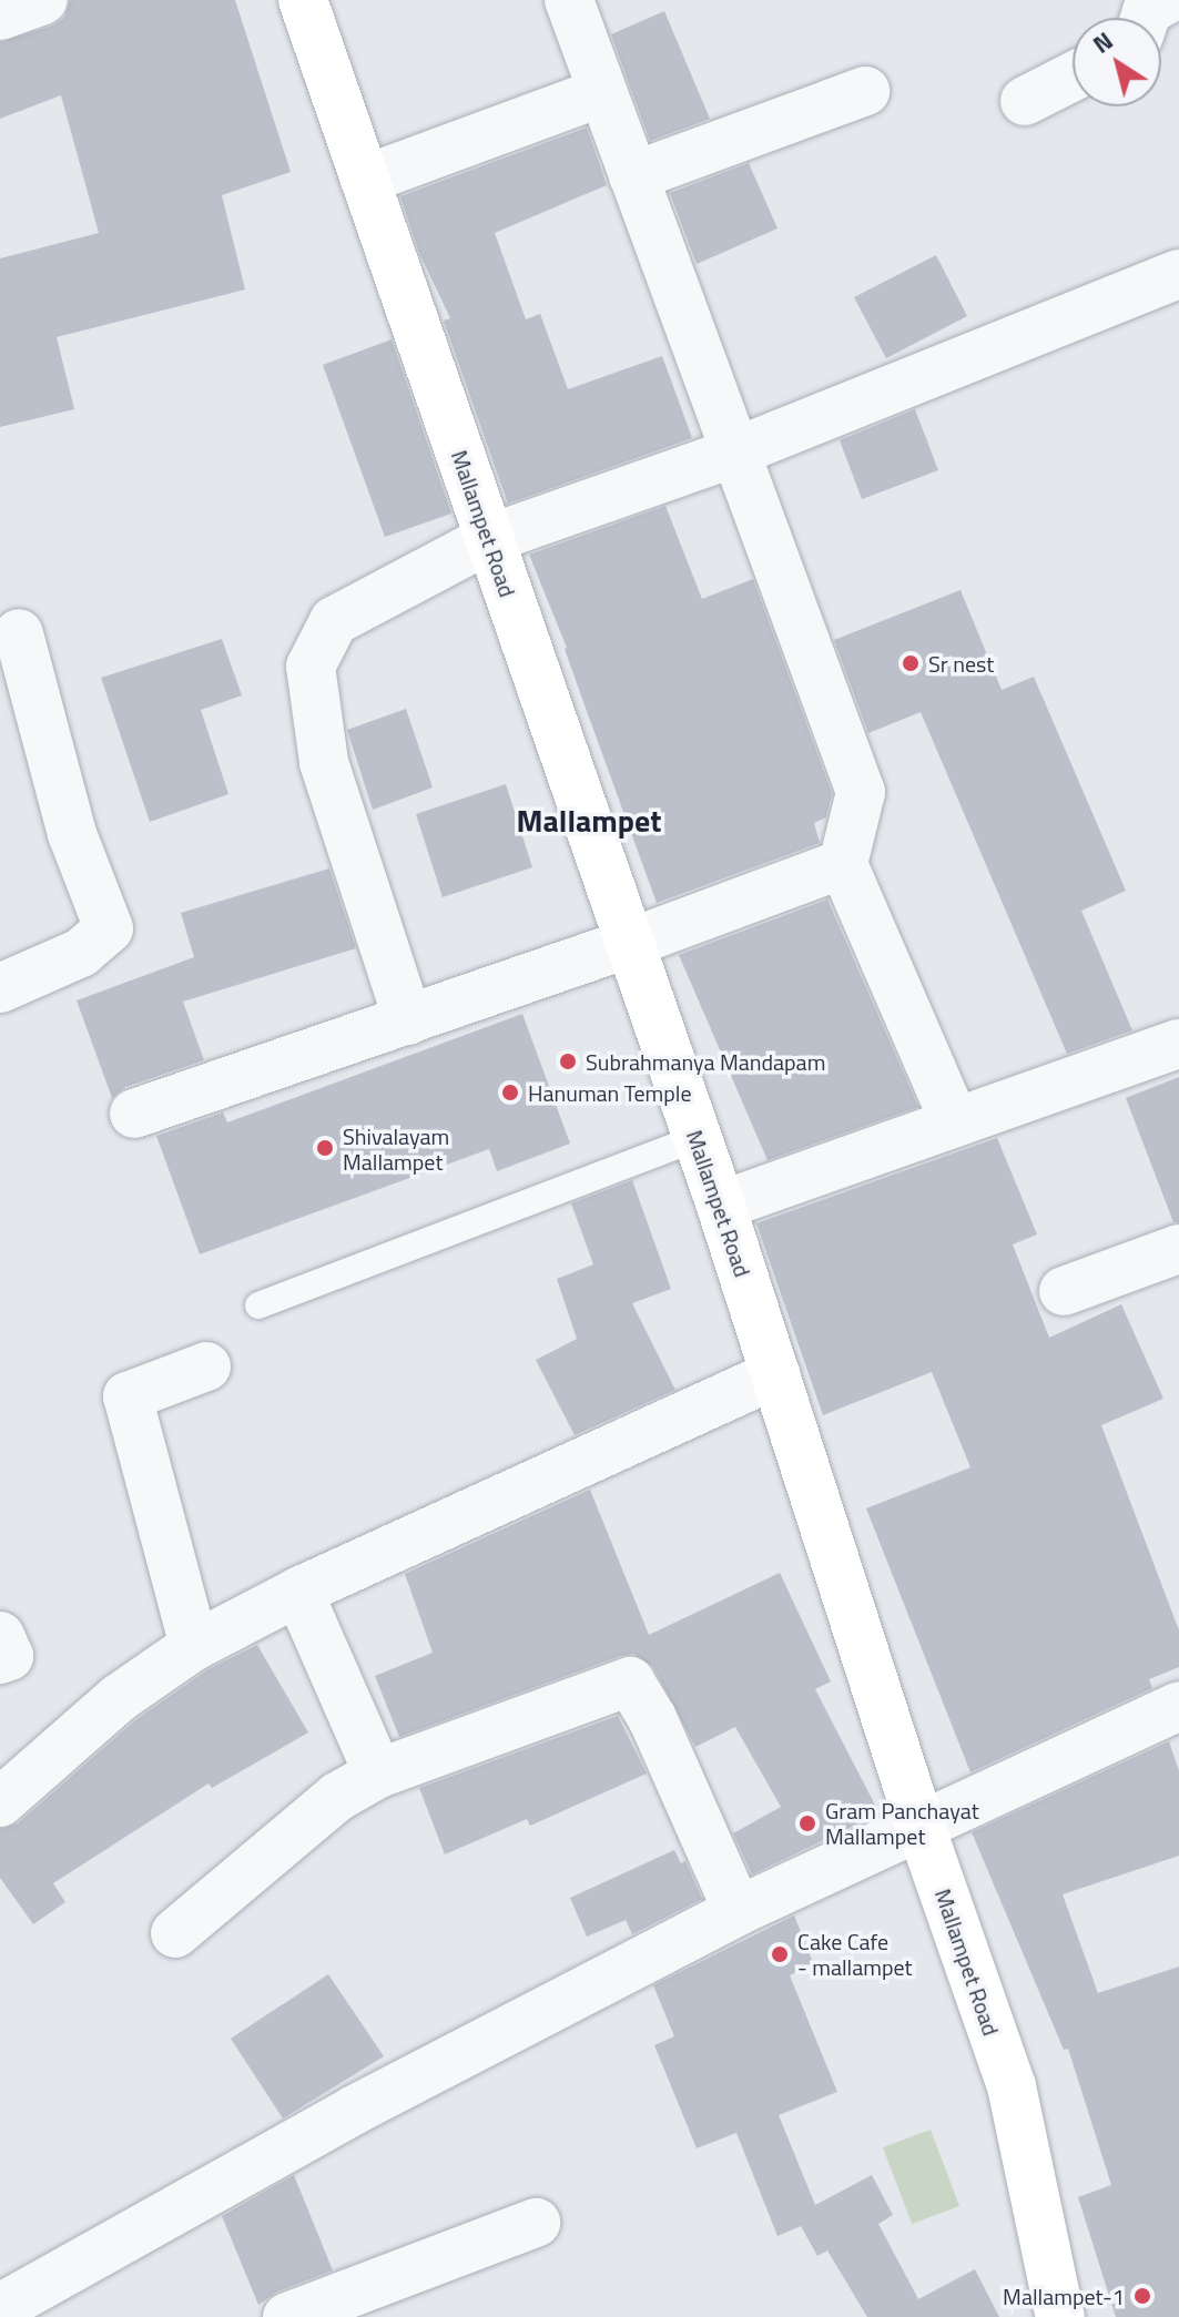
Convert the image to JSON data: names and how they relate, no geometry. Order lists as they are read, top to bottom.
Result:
{
  "streets": {
    "main road": ["Mallampet Road"]
  },
  "districts": ["Mallampet"],
  "places": [
    "Sr nest",
    "Subrahmanya Mandapam",
    "Hanuman Temple",
    "Shivalayam Mallampet",
    "Gram Panchayat Mallampet",
    "Cake Cafe - mallampet",
    "Mallampet-1"
  ],
  "north": "top left"
}
